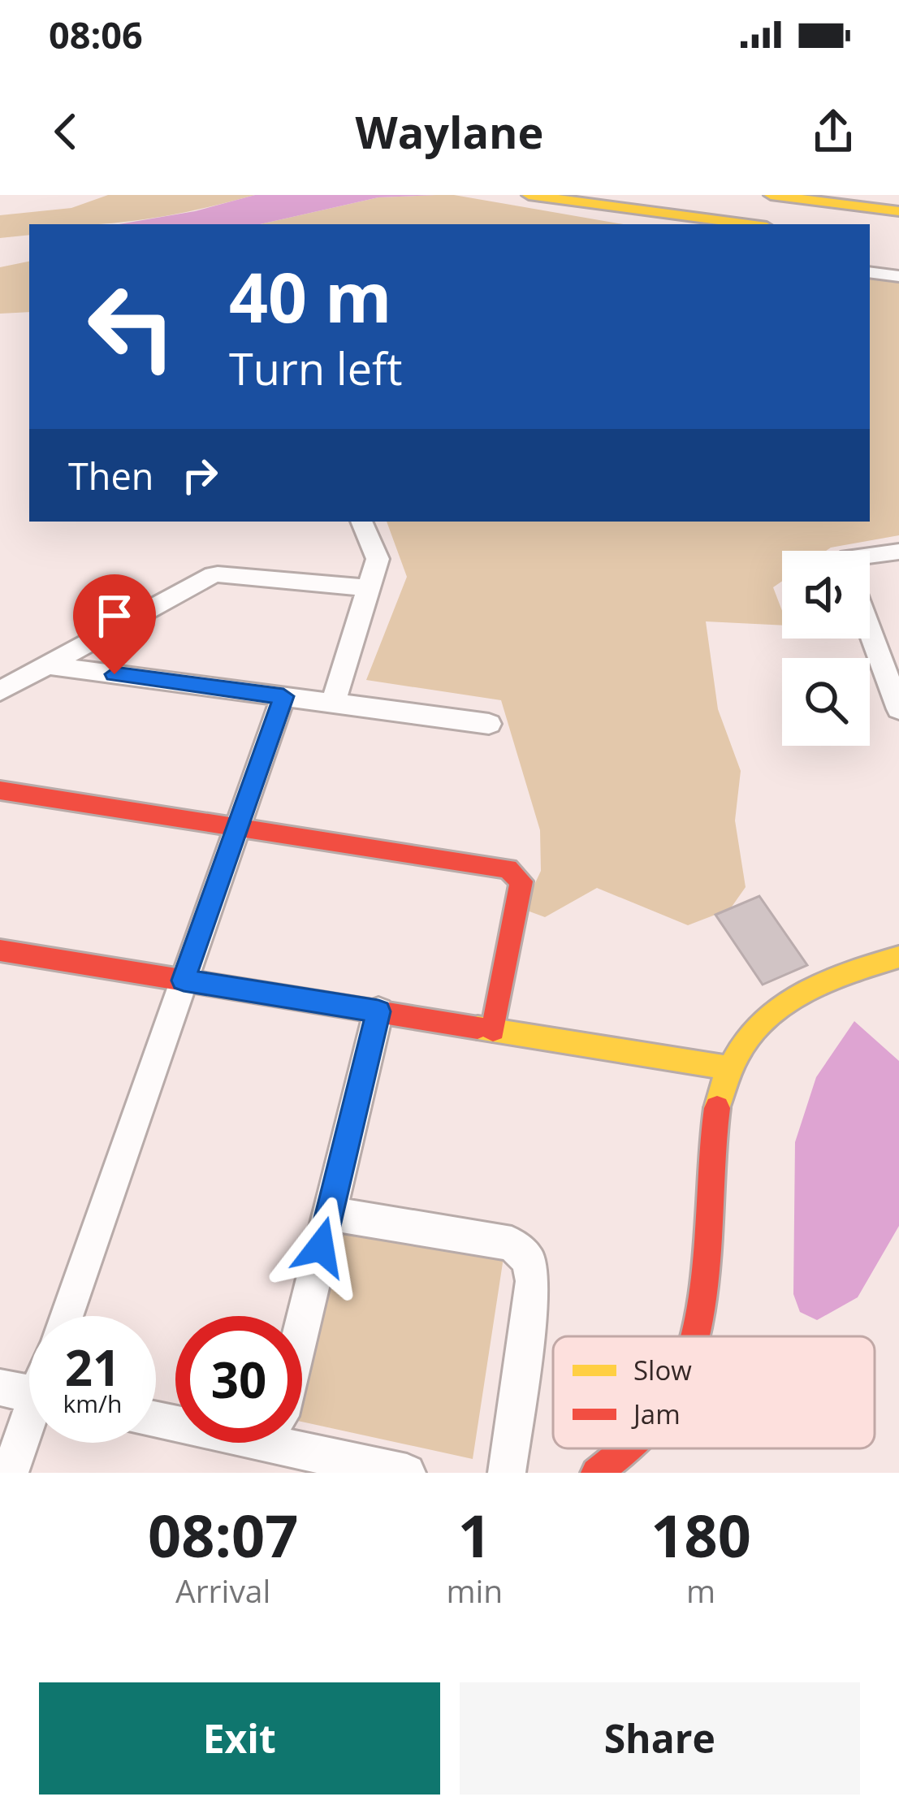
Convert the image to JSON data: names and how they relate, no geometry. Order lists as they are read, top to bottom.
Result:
{
  "legend": ["Slow", "Jam"],
  "page": {
    "status": "08:06",
    "header": "Waylane",
    "turn": ["40 m", "Turn left"],
    "then": "Then",
    "speed": "21 km/h",
    "limit": "30",
    "eta": [
      "08:07",
      "Arrival",
      "1",
      "min",
      "180",
      "m"
    ],
    "buttons": ["Exit", "Share"]
  }
}
